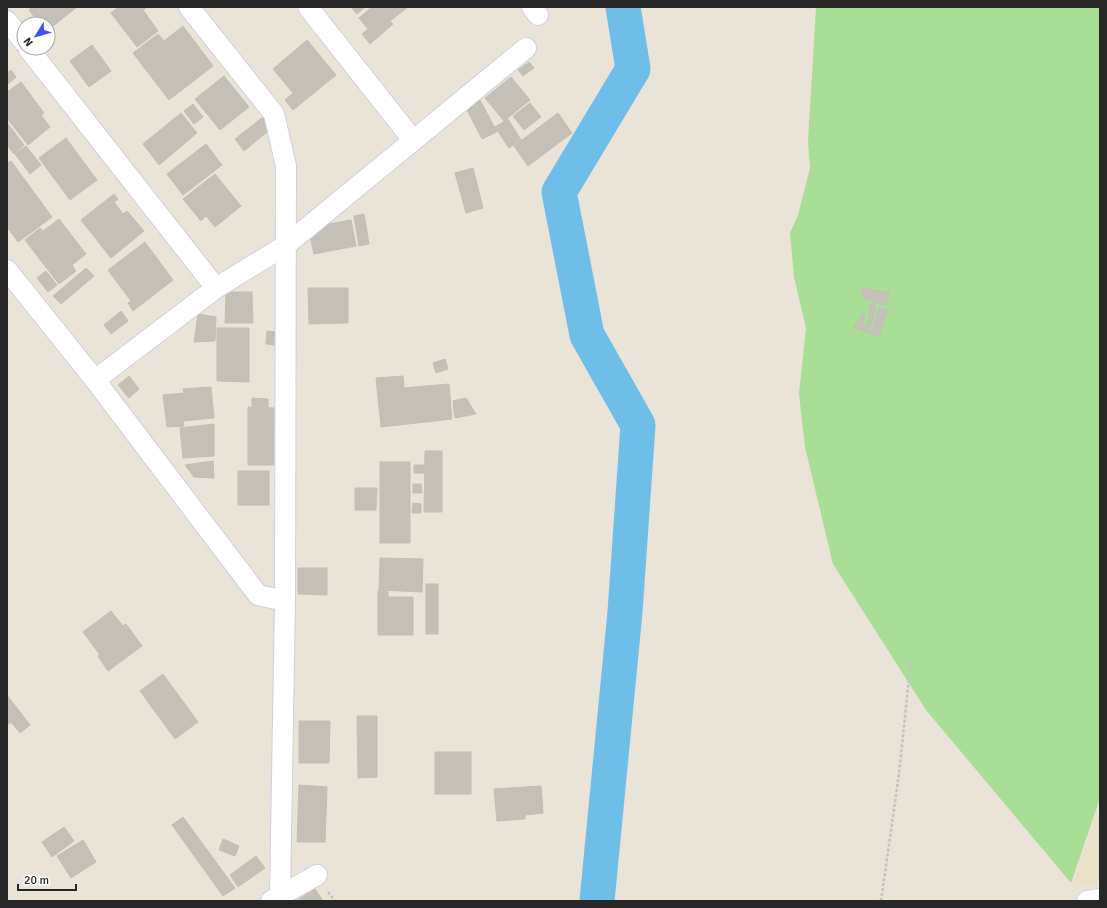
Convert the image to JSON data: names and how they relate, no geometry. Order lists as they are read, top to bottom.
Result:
{
  "scale_bar": "20 m",
  "north": "bottom left"
}
